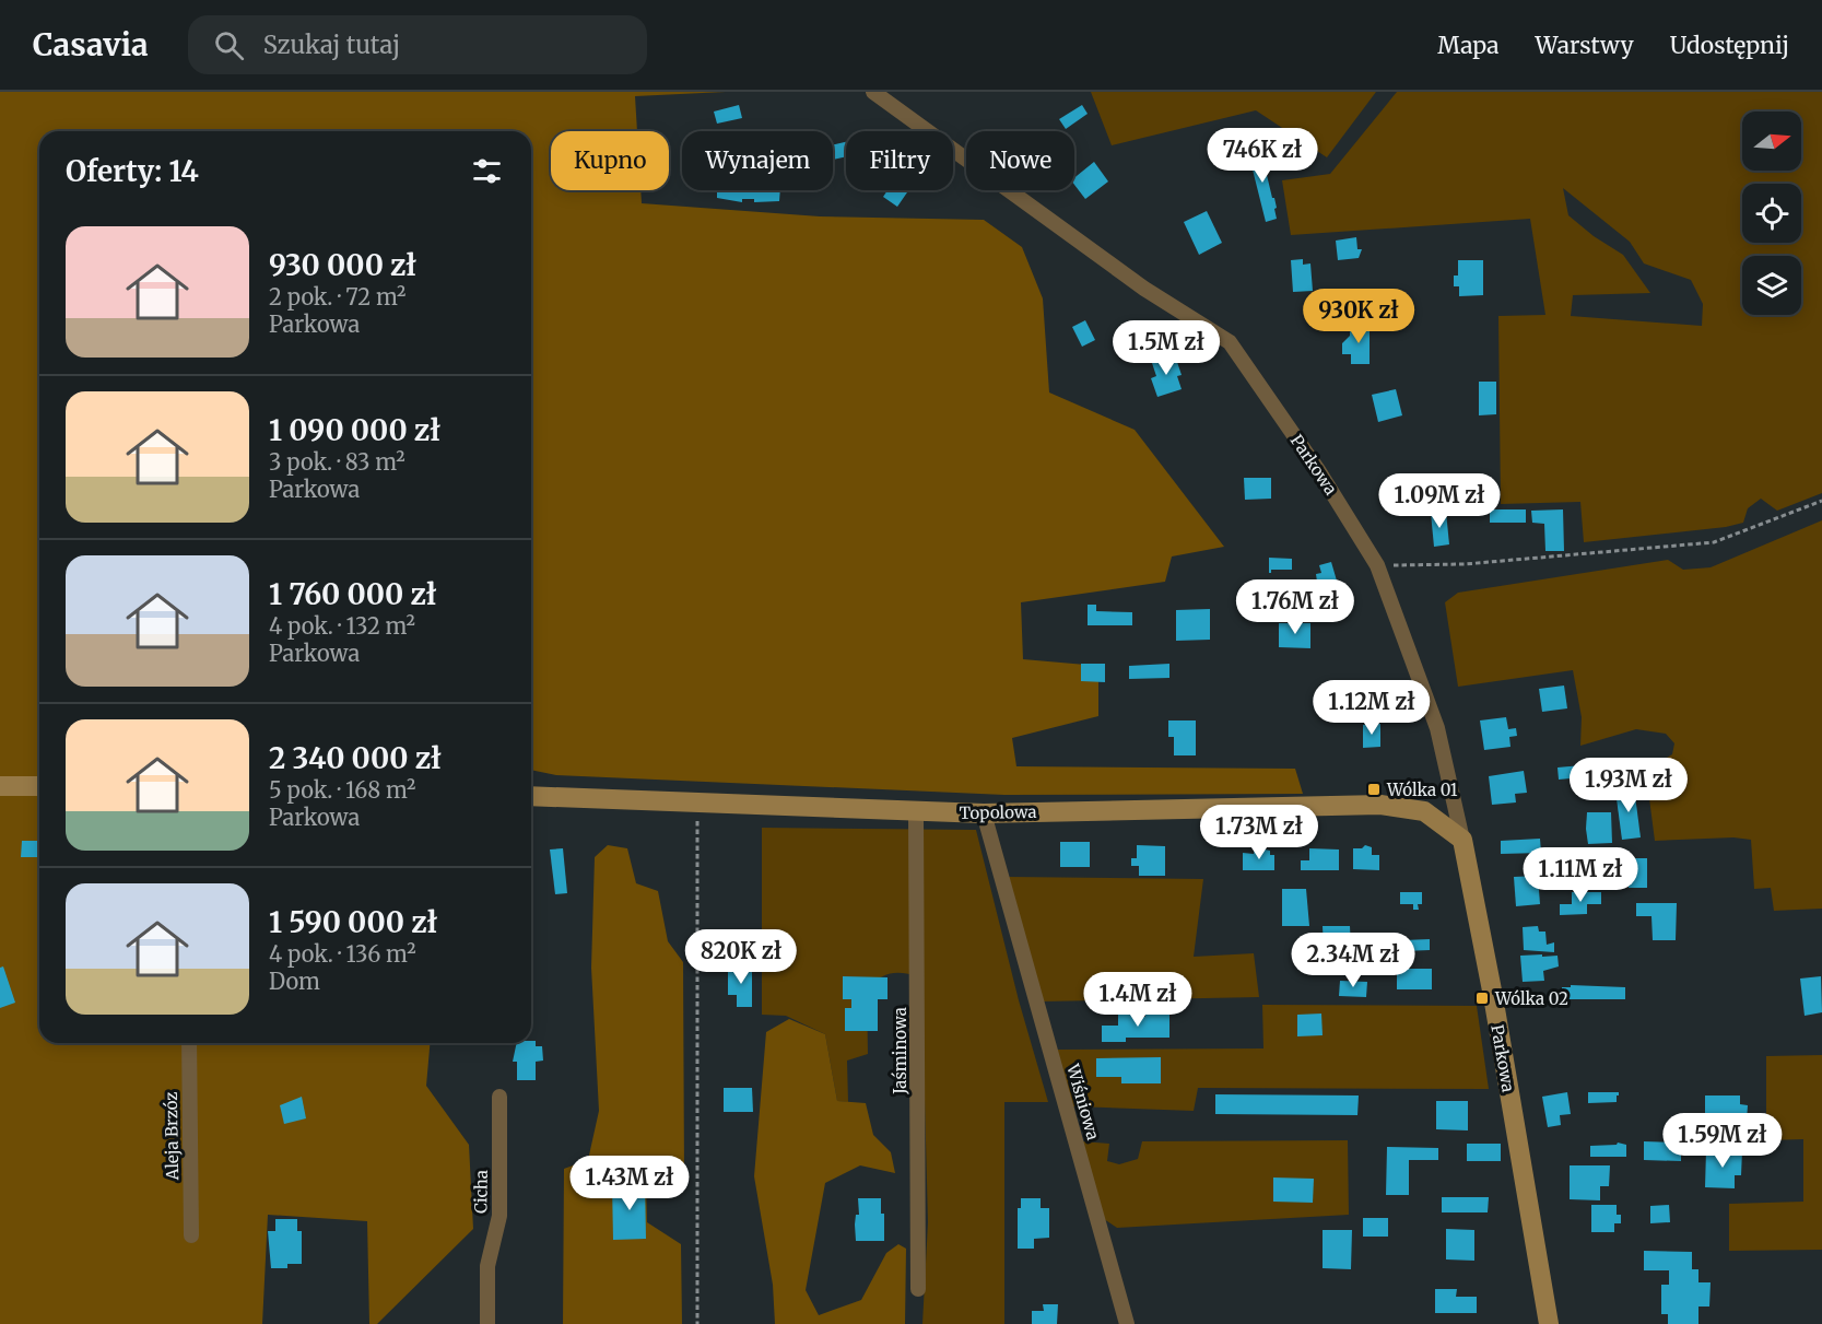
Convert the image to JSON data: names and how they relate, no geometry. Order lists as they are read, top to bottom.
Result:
{
  "streets": {
    "street": [
      "Parkowa",
      "Topolowa",
      "Jaśminowa",
      "Wiśniowa",
      "Aleja Brzóz",
      "Cicha"
    ]
  },
  "crossings": [
    ["Parkowa", "Topolowa"],
    ["Topolowa", "Jaśminowa"],
    ["Topolowa", "Wiśniowa"]
  ],
  "places": {
    "transit": ["Wólka 01", "Wólka 02"]
  },
  "north": "right",
  "page": {
    "header": "Casavia",
    "search": "Szukaj tutaj",
    "nav": ["Mapa", "Warstwy", "Udostępnij"],
    "price": [
      "746K zł",
      "930K zł",
      "1.5M zł",
      "1.09M zł",
      "1.76M zł",
      "1.12M zł",
      "1.93M zł",
      "1.73M zł",
      "1.11M zł",
      "820K zł",
      "2.34M zł",
      "1.4M zł",
      "1.59M zł",
      "1.43M zł"
    ],
    "chip": [
      "Kupno",
      "Wynajem",
      "Filtry",
      "Nowe"
    ],
    "heading": "Oferty: 14",
    "list": [
      {
        "name": "930 000 zł",
        "note": "2 pok. · 72 m² · Parkowa"
      },
      {
        "name": "1 090 000 zł",
        "note": "3 pok. · 83 m² · Parkowa"
      },
      {
        "name": "1 760 000 zł",
        "note": "4 pok. · 132 m² · Parkowa"
      },
      {
        "name": "2 340 000 zł",
        "note": "5 pok. · 168 m² · Parkowa"
      },
      {
        "name": "1 590 000 zł",
        "note": "4 pok. · 136 m² · Dom"
      }
    ]
  }
}
